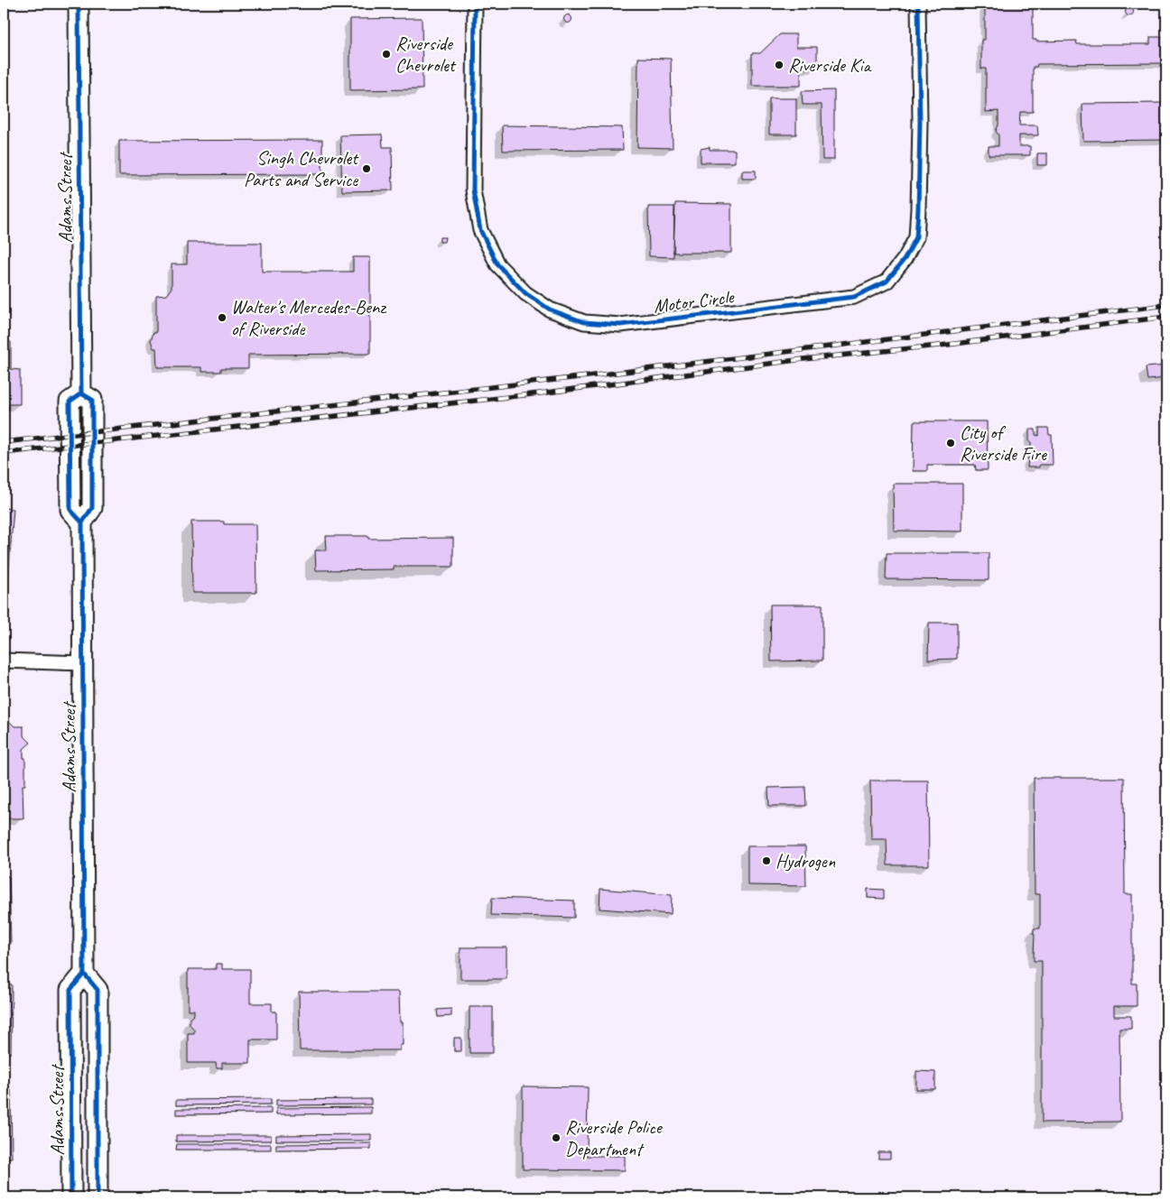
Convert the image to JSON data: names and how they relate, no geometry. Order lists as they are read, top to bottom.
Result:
{
  "streets": {
    "main road": ["Adams Street"],
    "street": ["Motor Circle"]
  },
  "places": [
    "Riverside Chevrolet",
    "Riverside Kia",
    "Singh Chevrolet Parts and Service",
    "Walter's Mercedes-Benz of Riverside",
    "City of Riverside Fire",
    "Hydrogen",
    "Riverside Police Department"
  ]
}
